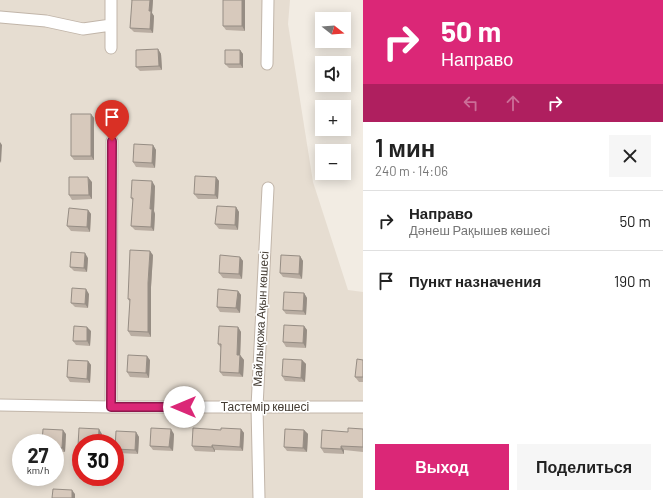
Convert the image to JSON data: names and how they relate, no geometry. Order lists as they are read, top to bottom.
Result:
{
  "streets": {
    "street": ["Майлықожа Ақын көшесі", "Тастемір көшесі"]
  },
  "crossings": [
    ["Майлықожа Ақын көшесі", "Тастемір көшесі"]
  ],
  "north": "right",
  "page": {
    "turn": ["50 m", "Направо"],
    "map_buttons": ["+", "−"],
    "heading": ["1 мин", "240 m · 14:06"],
    "list": [
      {
        "name": "Направо",
        "note": "Дәнеш Рақышев көшесі",
        "value": "50 m"
      },
      {
        "name": "Пункт назначения",
        "value": "190 m"
      }
    ],
    "speed": "27 km/h",
    "limit": "30",
    "buttons": ["Выход", "Поделиться"]
  }
}
